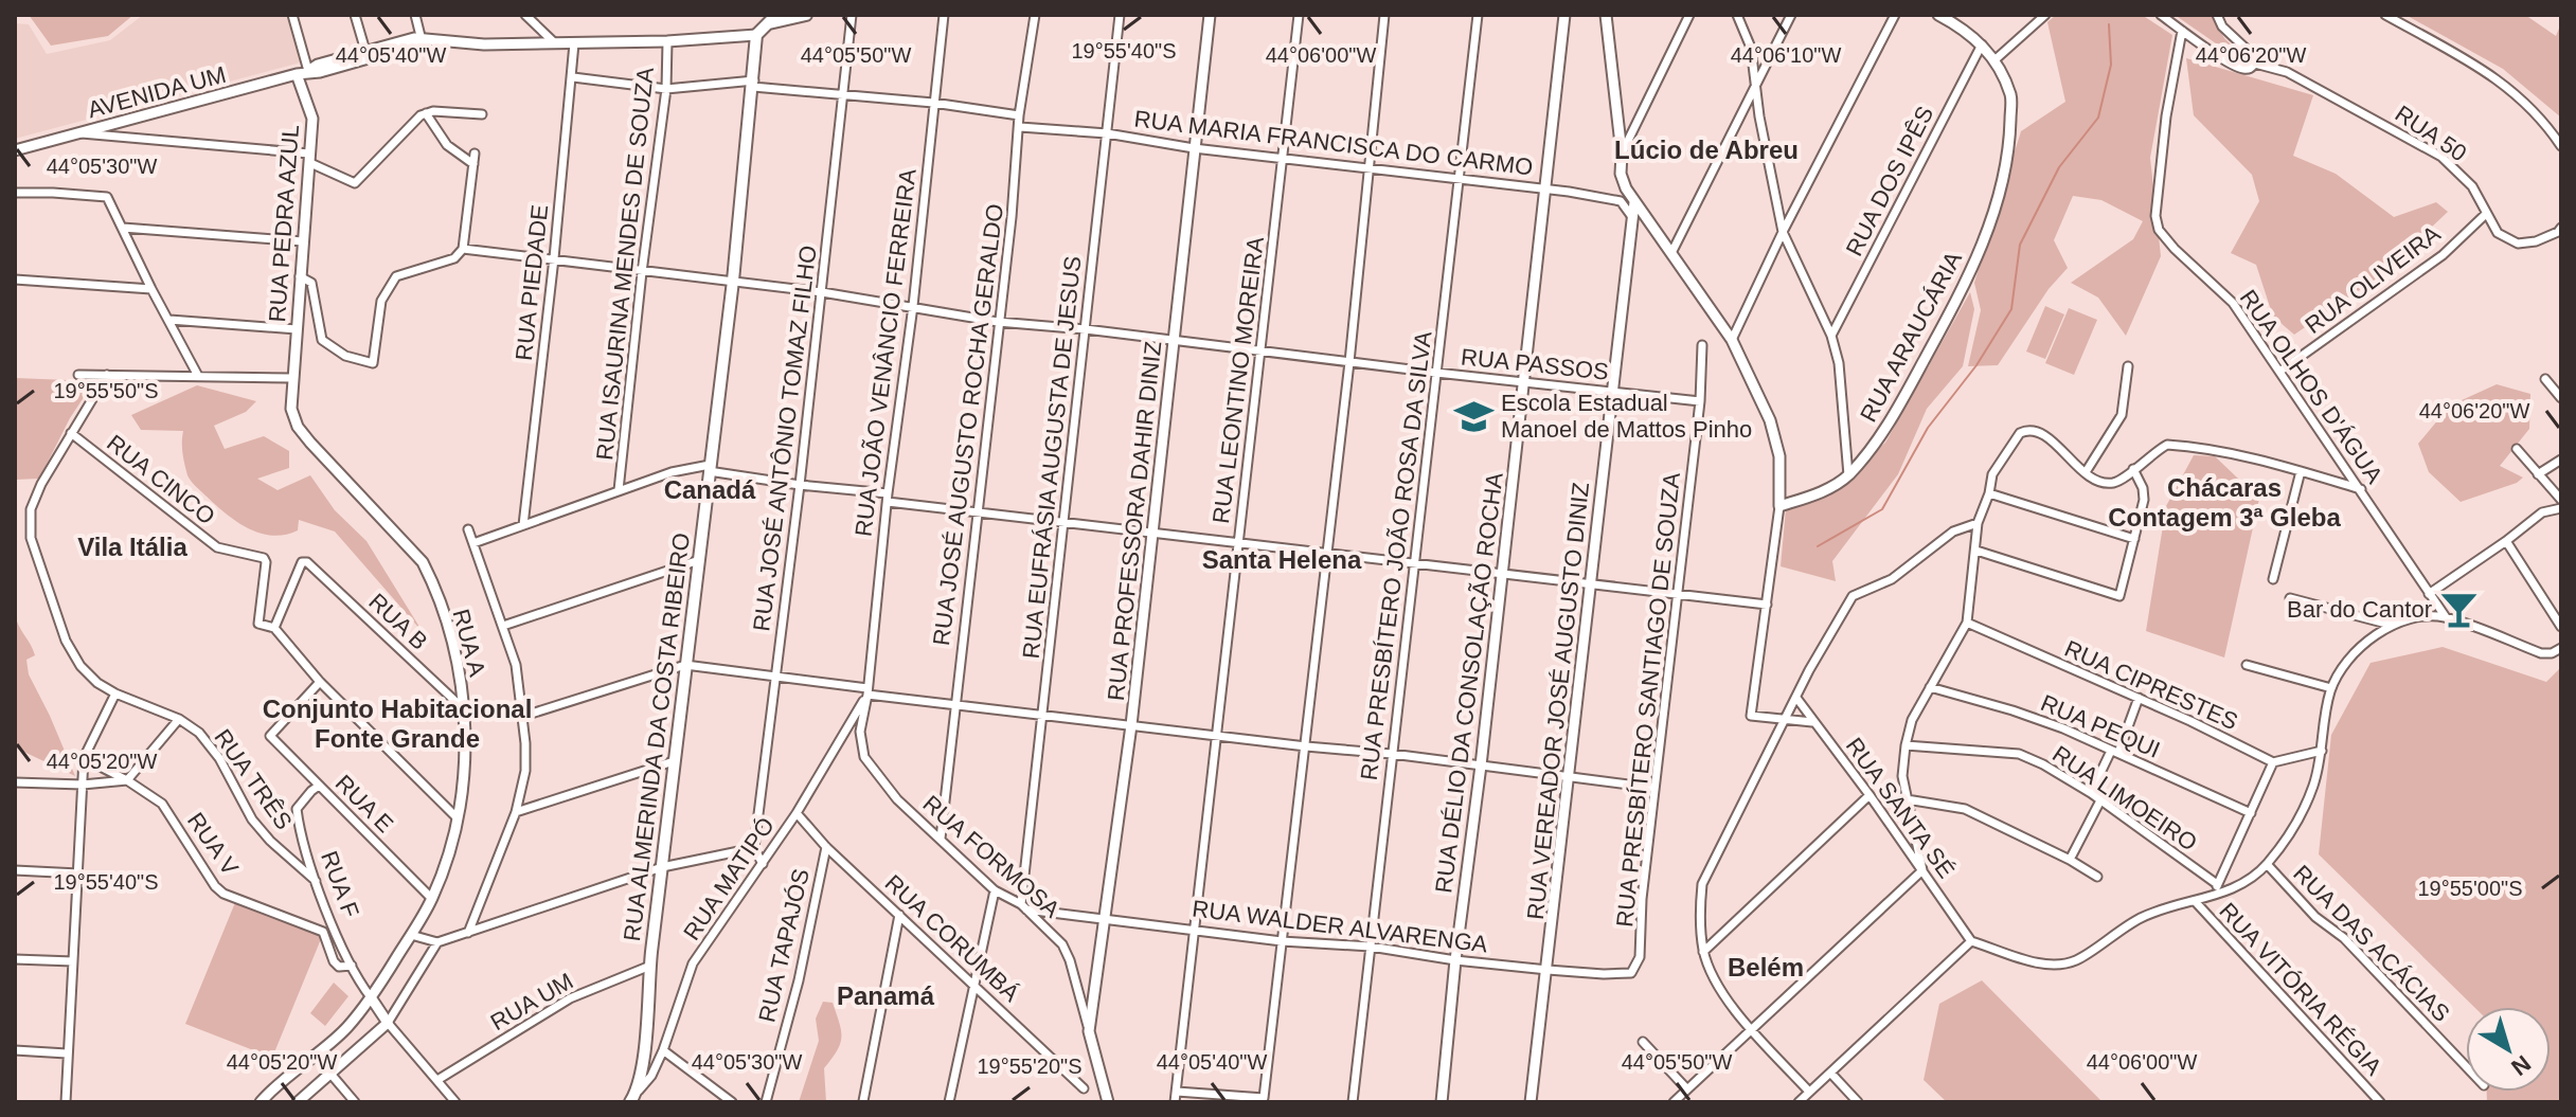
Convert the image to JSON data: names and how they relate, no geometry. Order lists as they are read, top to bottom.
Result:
{
  "streets": {
    "main road": ["RUA ALMERINDA DA COSTA RIBEIRO"],
    "street": [
      "AVENIDA UM",
      "RUA 50",
      "RUA MARIA FRANCISCA DO CARMO",
      "RUA DOS IPÊS",
      "RUA PEDRA AZUL",
      "RUA ISAURINA MENDES DE SOUZA",
      "RUA OLIVEIRA",
      "RUA PIEDADE",
      "RUA ARAUCÁRIA",
      "RUA JOÃO VENÂNCIO FERREIRA",
      "RUA PASSOS",
      "RUA LEONTINO MOREIRA",
      "RUA OLHOS D'ÁGUA",
      "RUA JOSÉ AUGUSTO ROCHA GERALDO",
      "RUA JOSÉ ANTÔNIO TOMAZ FILHO",
      "RUA EUFRÁSIA AUGUSTA DE JESUS",
      "RUA CINCO",
      "RUA PROFESSORA DAHIR DINIZ",
      "RUA PRESBÍTERO JOÃO ROSA DA SILVA",
      "RUA B",
      "RUA A",
      "RUA DÉLIO DA CONSOLAÇÃO ROCHA",
      "RUA CIPRESTES",
      "RUA PRESBÍTERO SANTIAGO DE SOUZA",
      "RUA VEREADOR JOSÉ AUGUSTO DINIZ",
      "RUA PEQUI",
      "RUA TRÊS",
      "RUA LIMOEIRO",
      "RUA E",
      "RUA SANTA SÉ",
      "RUA V",
      "RUA FORMOSA",
      "RUA MATIPÓ",
      "RUA F",
      "RUA WALDER ALVARENGA",
      "RUA CORUMBÁ",
      "RUA DAS ACÁCIAS",
      "RUA TAPAJÓS",
      "RUA VITÓRIA RÉGIA",
      "RUA UM"
    ]
  },
  "crossings": [
    ["AVENIDA UM", "RUA PEDRA AZUL"],
    ["RUA 50", "RUA OLIVEIRA"],
    ["RUA 50", "RUA OLHOS D'ÁGUA"],
    ["RUA MARIA FRANCISCA DO CARMO", "RUA LEONTINO MOREIRA"],
    ["RUA MARIA FRANCISCA DO CARMO", "RUA JOSÉ AUGUSTO ROCHA GERALDO"],
    ["RUA MARIA FRANCISCA DO CARMO", "RUA EUFRÁSIA AUGUSTA DE JESUS"],
    ["RUA MARIA FRANCISCA DO CARMO", "RUA PROFESSORA DAHIR DINIZ"],
    ["RUA MARIA FRANCISCA DO CARMO", "RUA PRESBÍTERO JOÃO ROSA DA SILVA"],
    ["RUA MARIA FRANCISCA DO CARMO", "RUA DÉLIO DA CONSOLAÇÃO ROCHA"],
    ["RUA MARIA FRANCISCA DO CARMO", "RUA VEREADOR JOSÉ AUGUSTO DINIZ"],
    ["RUA DOS IPÊS", "RUA ARAUCÁRIA"],
    ["RUA PEDRA AZUL", "RUA A"],
    ["RUA ISAURINA MENDES DE SOUZA", "RUA PASSOS"],
    ["RUA OLIVEIRA", "RUA OLHOS D'ÁGUA"],
    ["RUA PIEDADE", "RUA PASSOS"],
    ["RUA JOÃO VENÂNCIO FERREIRA", "RUA PASSOS"],
    ["RUA JOÃO VENÂNCIO FERREIRA", "RUA FORMOSA"],
    ["RUA JOÃO VENÂNCIO FERREIRA", "RUA MATIPÓ"],
    ["RUA PASSOS", "RUA LEONTINO MOREIRA"],
    ["RUA PASSOS", "RUA JOSÉ AUGUSTO ROCHA GERALDO"],
    ["RUA PASSOS", "RUA JOSÉ ANTÔNIO TOMAZ FILHO"],
    ["RUA PASSOS", "RUA EUFRÁSIA AUGUSTA DE JESUS"],
    ["RUA PASSOS", "RUA PROFESSORA DAHIR DINIZ"],
    ["RUA PASSOS", "RUA PRESBÍTERO JOÃO ROSA DA SILVA"],
    ["RUA PASSOS", "RUA DÉLIO DA CONSOLAÇÃO ROCHA"],
    ["RUA PASSOS", "RUA PRESBÍTERO SANTIAGO DE SOUZA"],
    ["RUA PASSOS", "RUA VEREADOR JOSÉ AUGUSTO DINIZ"],
    ["RUA PASSOS", "RUA ALMERINDA DA COSTA RIBEIRO"],
    ["RUA LEONTINO MOREIRA", "RUA WALDER ALVARENGA"],
    ["RUA JOSÉ AUGUSTO ROCHA GERALDO", "RUA FORMOSA"],
    ["RUA EUFRÁSIA AUGUSTA DE JESUS", "RUA FORMOSA"],
    ["RUA EUFRÁSIA AUGUSTA DE JESUS", "RUA WALDER ALVARENGA"],
    ["RUA CINCO", "RUA B"],
    ["RUA CINCO", "RUA TRÊS"],
    ["RUA PROFESSORA DAHIR DINIZ", "RUA FORMOSA"],
    ["RUA PROFESSORA DAHIR DINIZ", "RUA WALDER ALVARENGA"],
    ["RUA PRESBÍTERO JOÃO ROSA DA SILVA", "RUA WALDER ALVARENGA"],
    ["RUA B", "RUA A"],
    ["RUA A", "RUA E"],
    ["RUA A", "RUA F"],
    ["RUA DÉLIO DA CONSOLAÇÃO ROCHA", "RUA WALDER ALVARENGA"],
    ["RUA PRESBÍTERO SANTIAGO DE SOUZA", "RUA WALDER ALVARENGA"],
    ["RUA VEREADOR JOSÉ AUGUSTO DINIZ", "RUA WALDER ALVARENGA"],
    ["RUA ALMERINDA DA COSTA RIBEIRO", "RUA MATIPÓ"],
    ["RUA ALMERINDA DA COSTA RIBEIRO", "RUA UM"],
    ["RUA TRÊS", "RUA F"],
    ["RUA E", "RUA F"],
    ["RUA V", "RUA F"],
    ["RUA FORMOSA", "RUA MATIPÓ"],
    ["RUA FORMOSA", "RUA WALDER ALVARENGA"],
    ["RUA MATIPÓ", "RUA CORUMBÁ"],
    ["RUA CORUMBÁ", "RUA TAPAJÓS"]
  ],
  "districts": [
    "Lúcio de Abreu",
    "Chácaras Contagem 3ª Gleba",
    "Canadá",
    "Vila Itália",
    "Santa Helena",
    "Conjunto Habitacional Fonte Grande",
    "Belém",
    "Panamá"
  ],
  "places": {
    "school or university": ["Escola Estadual Manoel de Mattos Pinho"],
    "bar": ["Bar do Cantor"]
  },
  "north": "bottom right",
  "coordinates": [
    "19°55'40\"S",
    "44°05'40\"W",
    "44°05'50\"W",
    "44°06'00\"W",
    "44°06'10\"W",
    "44°06'20\"W",
    "44°05'30\"W",
    "19°55'50\"S",
    "44°05'20\"W",
    "19°55'00\"S",
    "19°55'20\"S"
  ]
}
